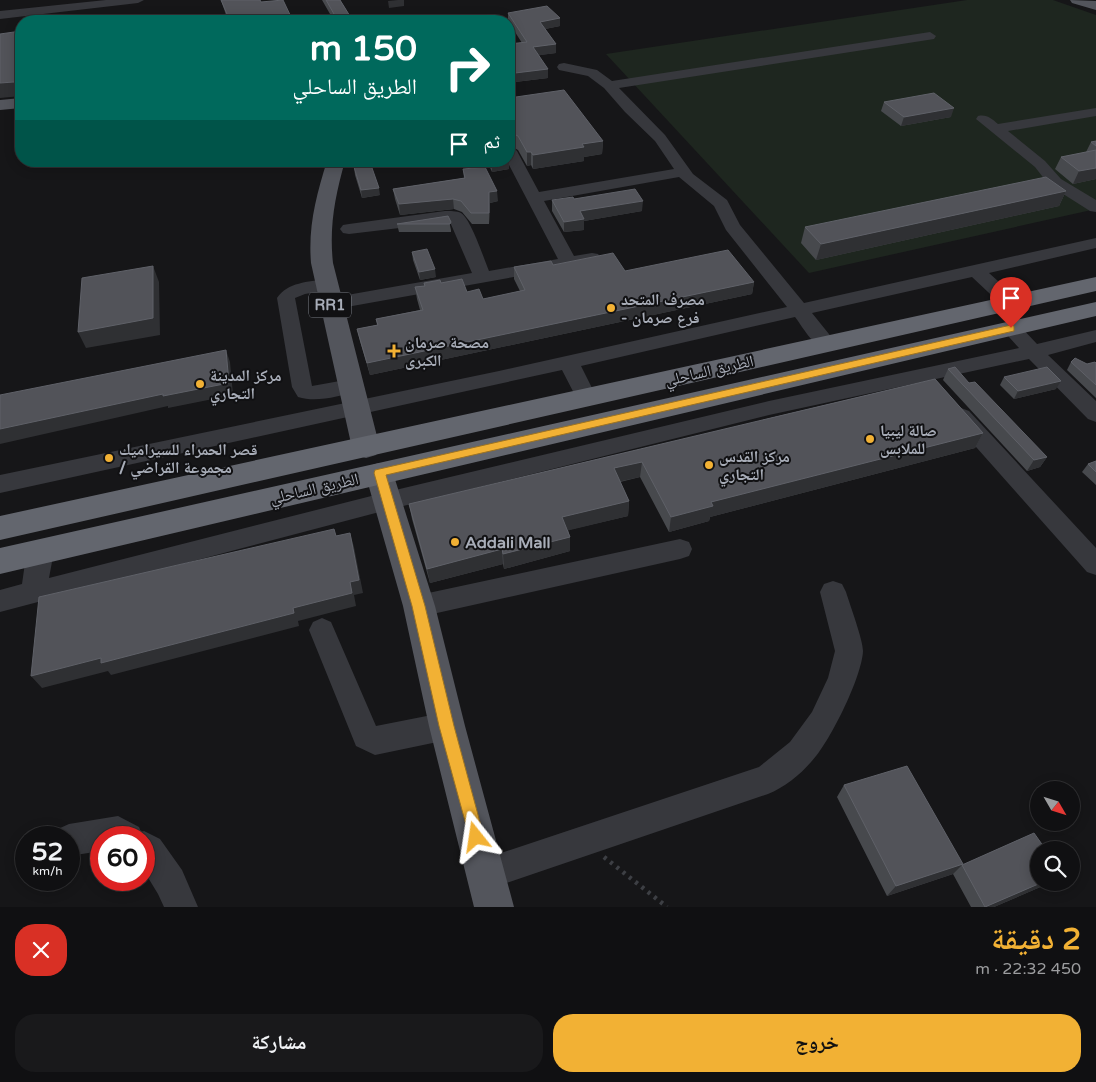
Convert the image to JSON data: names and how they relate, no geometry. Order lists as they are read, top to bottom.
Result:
{
  "streets": {
    "highway": ["الطريق الساحلي"],
    "main road": ["RR1"]
  },
  "crossings": [
    ["RR1", "الطريق الساحلي"]
  ],
  "places": {
    "other": [
      "مصرف المتحد - فرع صرمان",
      "مركز المدينة التجاري",
      "صالة ليبيا للملابس",
      "قصر الحمراء للسيراميك / مجموعة القراضي",
      "مركز القدس التجاري",
      "Addali Mall"
    ],
    "health": ["مصحة صرمان الكبرى"]
  },
  "north": "bottom right",
  "page": {
    "turn": ["150 m", "الطريق الساحلي"],
    "then": "ثم",
    "speed": "52 km/h",
    "limit": "60",
    "heading": ["2 دقيقة", "450 m · 22:32"],
    "buttons": ["خروج", "مشاركة"]
  }
}
